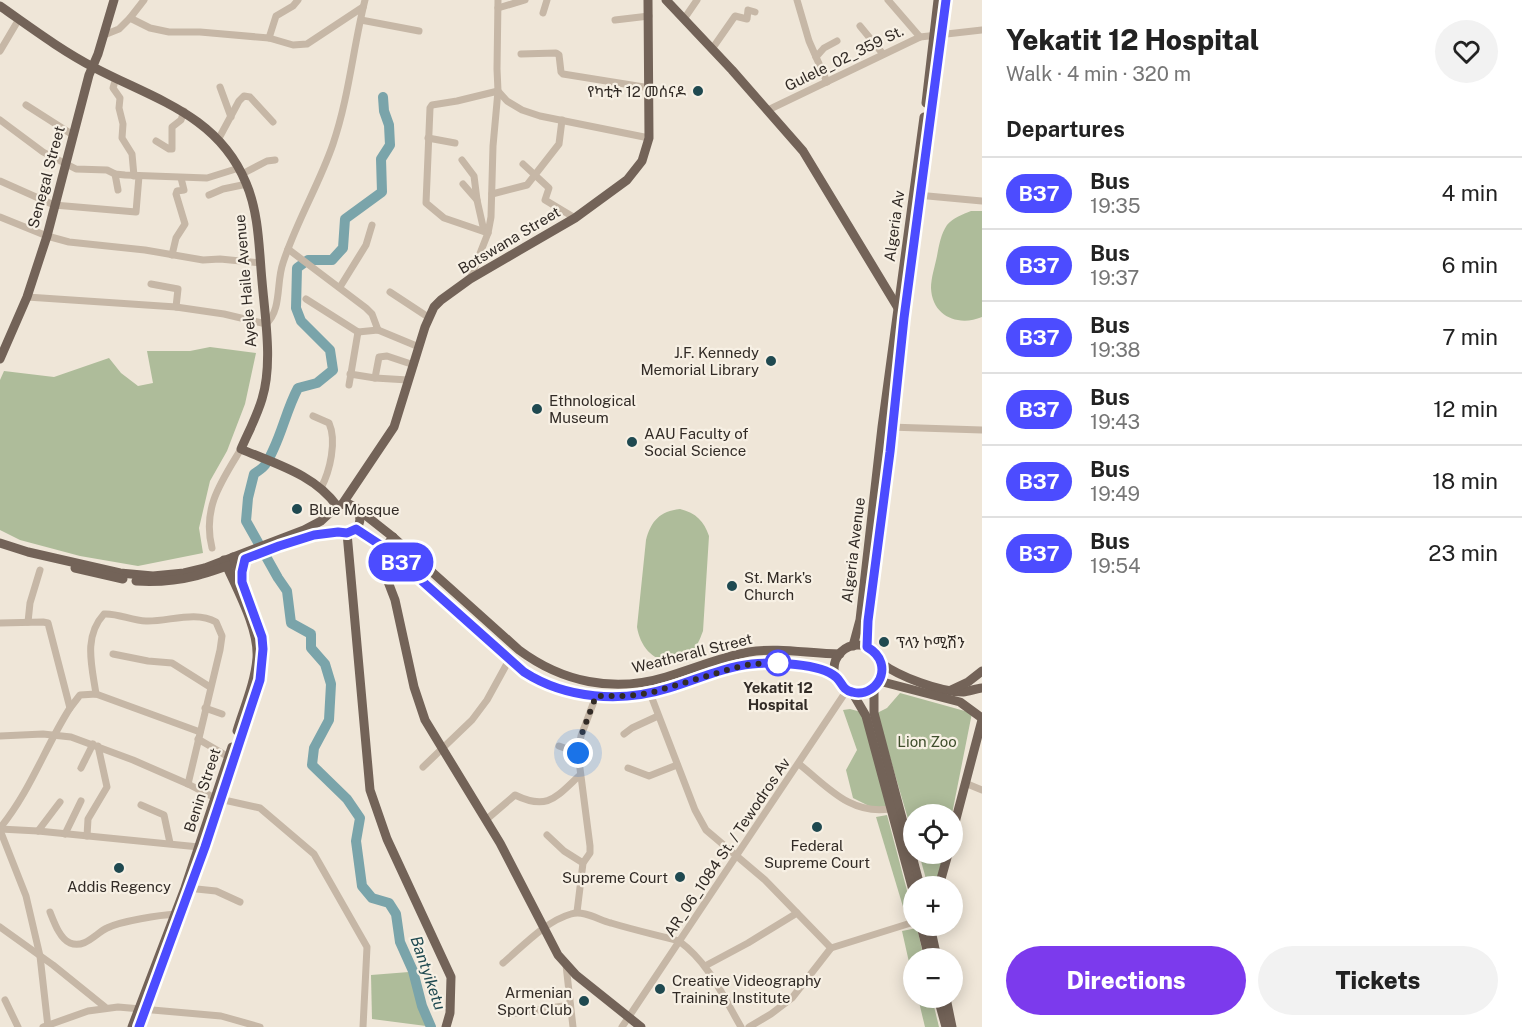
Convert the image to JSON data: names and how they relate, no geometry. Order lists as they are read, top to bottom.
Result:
{
  "streets": {
    "main road": [
      "Senegal Street",
      "Algeria Av",
      "Botswana Street",
      "Ayele Haile Avenue",
      "Algeria Avenue",
      "Weatherall Street",
      "Benin Street"
    ],
    "street": ["Gulele_02_359 St.", "AR_06_1084 St. / Tewodros Av"]
  },
  "crossings": [
    ["Gulele_02_359 St.", "Algeria Av"],
    ["Senegal Street", "Ayele Haile Avenue"],
    ["Algeria Av", "Algeria Avenue"],
    ["Botswana Street", "Weatherall Street"],
    ["Algeria Avenue", "Weatherall Street"],
    ["Algeria Avenue", "AR_06_1084 St. / Tewodros Av"],
    ["Weatherall Street", "AR_06_1084 St. / Tewodros Av"]
  ],
  "water": ["Bantyiketu"],
  "parks": ["Lion Zoo"],
  "places": [
    "የካቲት 12 መሰናዶ",
    "J.F. Kennedy Memorial Library",
    "Ethnological Museum",
    "AAU Faculty of Social Science",
    "Blue Mosque",
    "St. Mark's Church",
    "ፕላን ኮሚሽን",
    "Yekatit 12 Hospital",
    "Federal Supreme Court",
    "Addis Regency",
    "Supreme Court",
    "Creative Videography Training Institute",
    "Armenian Sport Club"
  ],
  "lines": ["bus line B37"],
  "page": {
    "on_map": "B37",
    "heading": [
      ["Yekatit 12 Hospital", "Walk · 4 min · 320 m"],
      "Departures"
    ],
    "list": [
      {
        "mark": "B37",
        "name": "Bus",
        "note": "19:35",
        "value": "4 min"
      },
      {
        "mark": "B37",
        "name": "Bus",
        "note": "19:37",
        "value": "6 min"
      },
      {
        "mark": "B37",
        "name": "Bus",
        "note": "19:38",
        "value": "7 min"
      },
      {
        "mark": "B37",
        "name": "Bus",
        "note": "19:43",
        "value": "12 min"
      },
      {
        "mark": "B37",
        "name": "Bus",
        "note": "19:49",
        "value": "18 min"
      },
      {
        "mark": "B37",
        "name": "Bus",
        "note": "19:54",
        "value": "23 min"
      }
    ],
    "map_buttons": ["+", "−"],
    "buttons": ["Directions", "Tickets"]
  }
}
